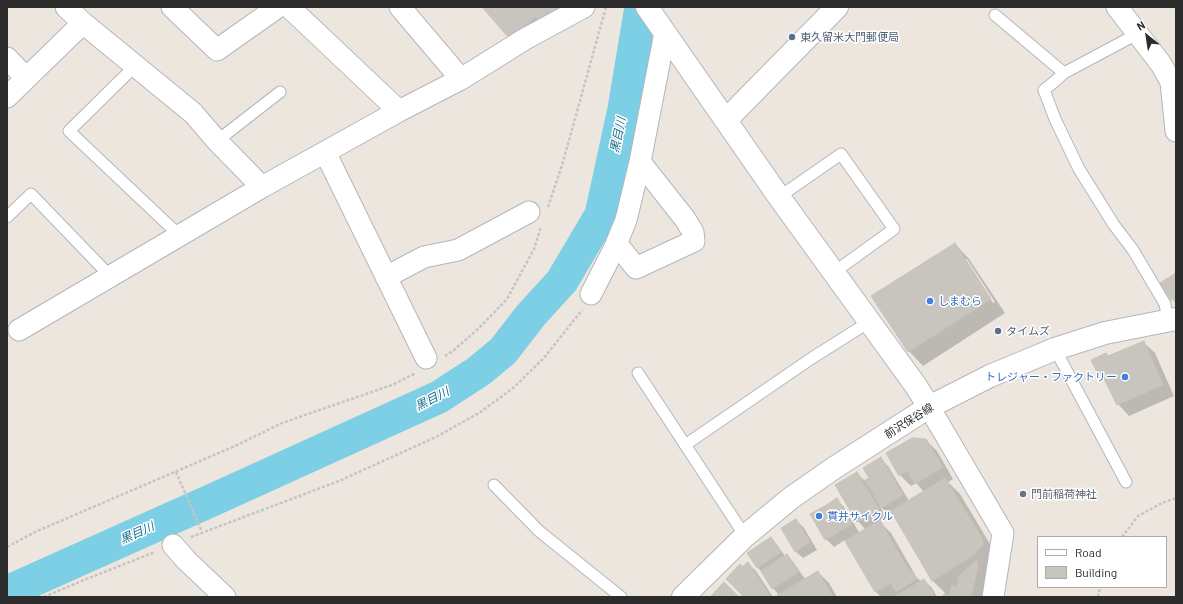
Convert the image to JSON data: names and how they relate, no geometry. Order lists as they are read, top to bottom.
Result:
{
  "streets": {
    "street": ["前沢保谷線"]
  },
  "water": ["黒目川"],
  "places": [
    "東久留米大門郵便局",
    "しまむら",
    "タイムズ",
    "トレジャー・ファクトリー",
    "門前稲荷神社",
    "貫井サイクル"
  ],
  "legend": ["Road", "Building"],
  "north": "top left"
}
